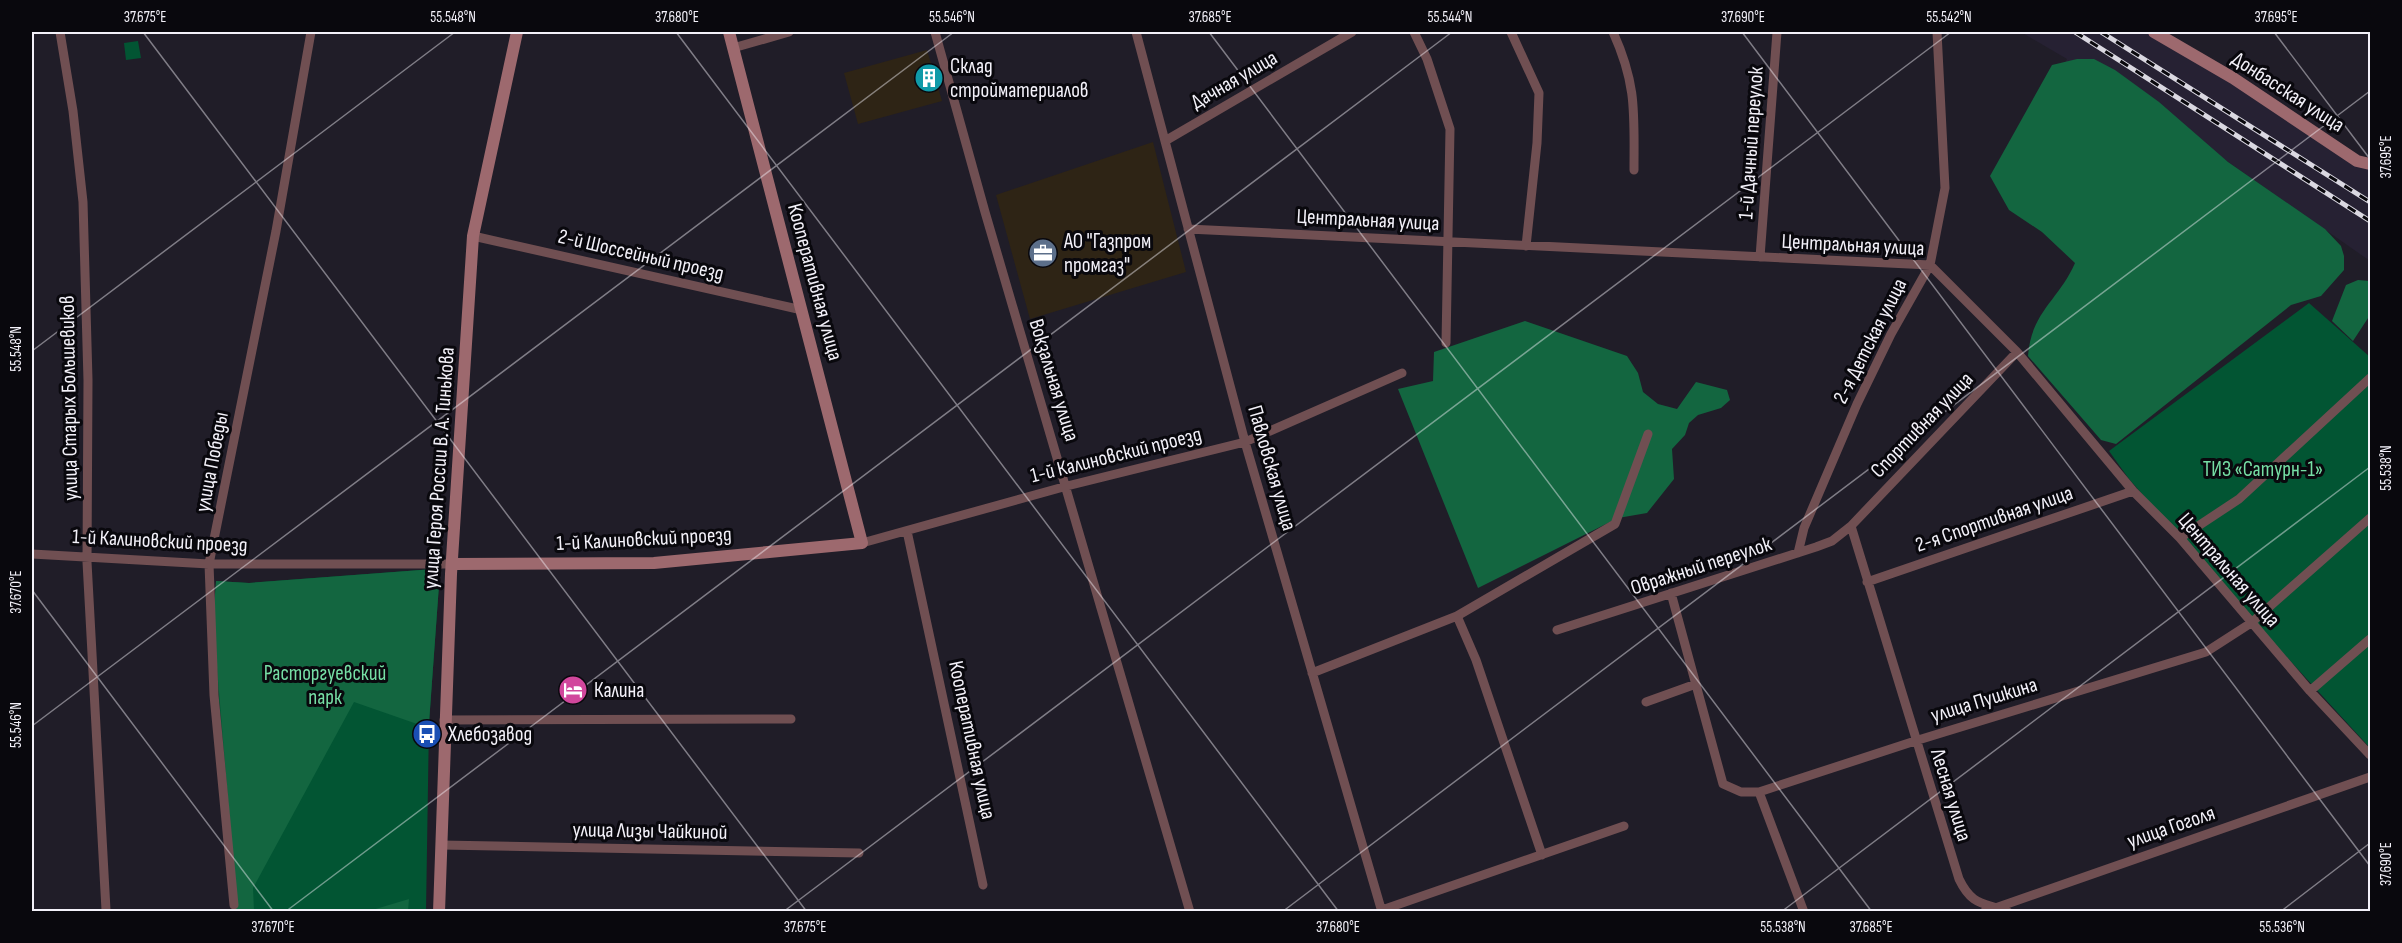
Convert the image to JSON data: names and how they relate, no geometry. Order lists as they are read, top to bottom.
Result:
{
  "streets": {
    "street": [
      "Дачная улица",
      "Донбасская улица",
      "1-й Дачный переулок",
      "Центральная улица",
      "2-й Шоссейный проезд",
      "Кооперативная улица",
      "2-я Детская улица",
      "Вокзальная улица",
      "улица Старых Большевиков",
      "Спортивная улица",
      "1-й Калиновский проезд",
      "улица Победы",
      "улица Героя России В. А. Тинькова",
      "Павловская улица",
      "2-я Спортивная улица",
      "Овражный переулок",
      "улица Пушкина",
      "Лесная улица",
      "улица Гоголя",
      "улица Лизы Чайкиной"
    ]
  },
  "crossings": [
    ["Дачная улица", "Павловская улица"],
    ["1-й Дачный переулок", "Центральная улица"],
    ["Центральная улица", "2-я Детская улица"],
    ["Центральная улица", "Спортивная улица"],
    ["Центральная улица", "Павловская улица"],
    ["Центральная улица", "2-я Спортивная улица"],
    ["Центральная улица", "улица Пушкина"],
    ["2-й Шоссейный проезд", "Кооперативная улица"],
    ["2-й Шоссейный проезд", "улица Героя России В. А. Тинькова"],
    ["Кооперативная улица", "1-й Калиновский проезд"],
    ["2-я Детская улица", "Овражный переулок"],
    ["Вокзальная улица", "1-й Калиновский проезд"],
    ["улица Старых Большевиков", "1-й Калиновский проезд"],
    ["Спортивная улица", "Овражный переулок"],
    ["Спортивная улица", "Лесная улица"],
    ["1-й Калиновский проезд", "улица Победы"],
    ["1-й Калиновский проезд", "улица Героя России В. А. Тинькова"],
    ["1-й Калиновский проезд", "Павловская улица"],
    ["улица Героя России В. А. Тинькова", "улица Лизы Чайкиной"],
    ["2-я Спортивная улица", "Лесная улица"],
    ["Овражный переулок", "Лесная улица"],
    ["улица Пушкина", "Лесная улица"],
    ["Лесная улица", "улица Гоголя"]
  ],
  "parks": ["ТИЗ «Сатурн-1»", "Расторгуевский парк"],
  "places": {
    "building": ["Склад стройматериалов"],
    "office": ["АО \"Газпром промгаз\""],
    "hotel": ["Калина"],
    "bus stop": ["Хлебозавод"]
  },
  "coordinates": [
    "37.675°E",
    "55.548°N",
    "37.680°E",
    "55.546°N",
    "37.685°E",
    "55.544°N",
    "37.690°E",
    "55.542°N",
    "37.695°E",
    "55.538°N",
    "37.670°E",
    "55.536°N"
  ]
}
